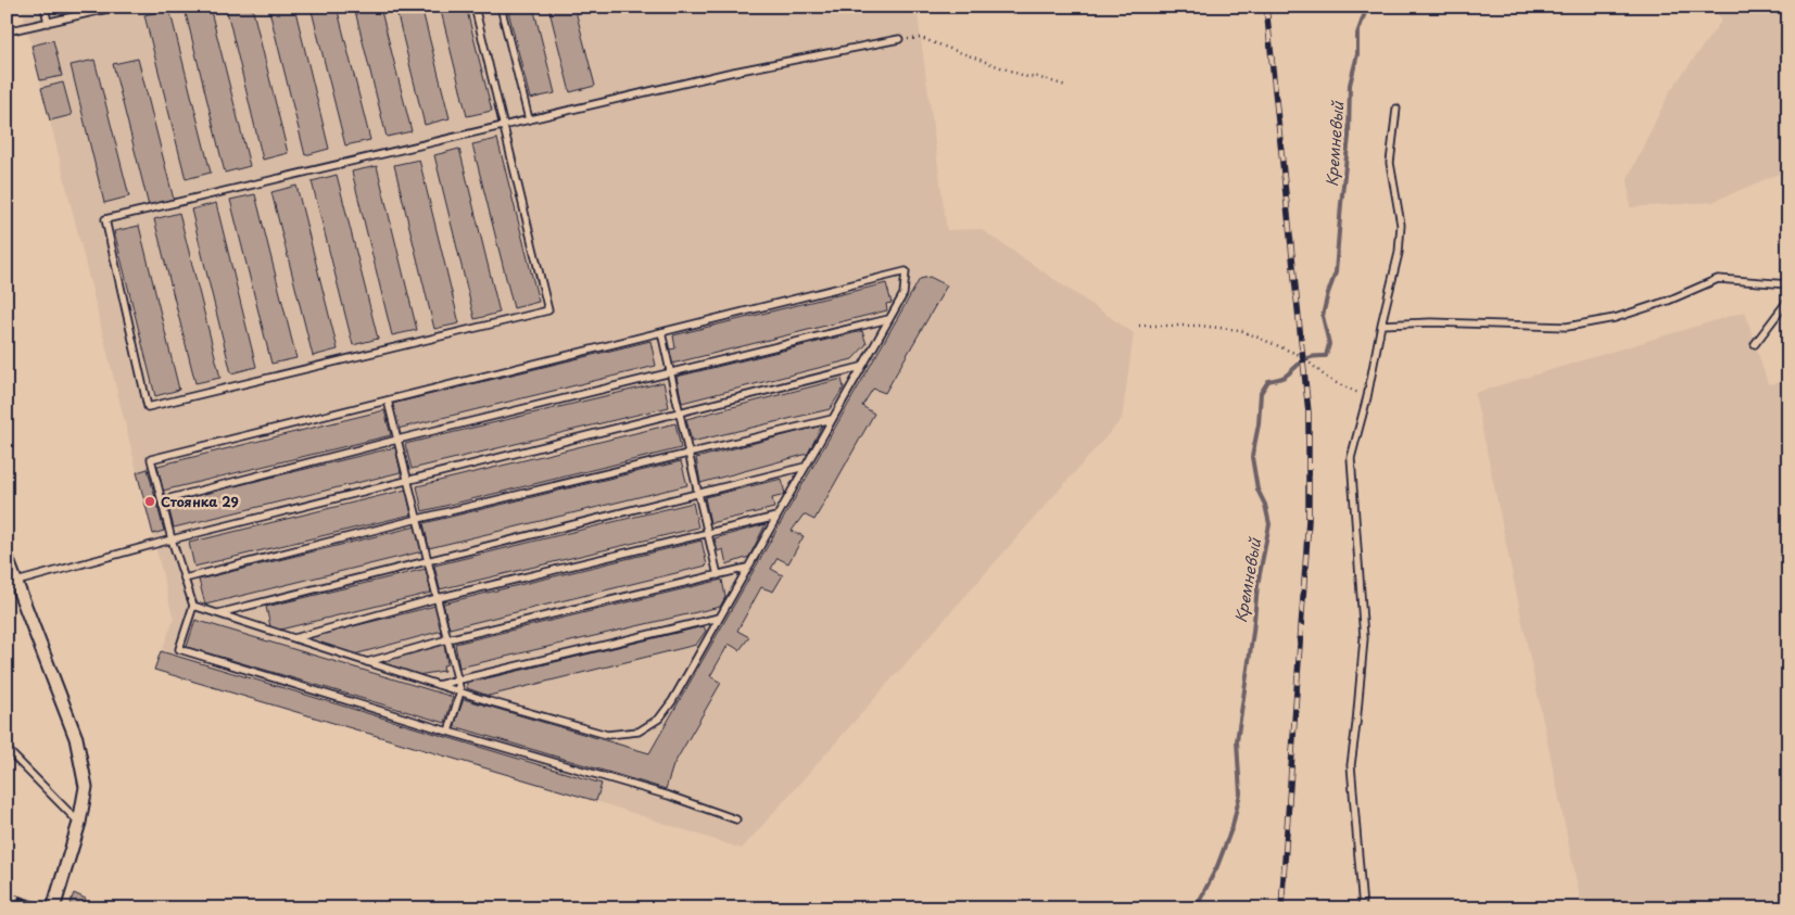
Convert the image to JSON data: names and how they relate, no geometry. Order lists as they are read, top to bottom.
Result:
{
  "water": ["Кремневый"],
  "places": ["Стоянка 29"]
}
